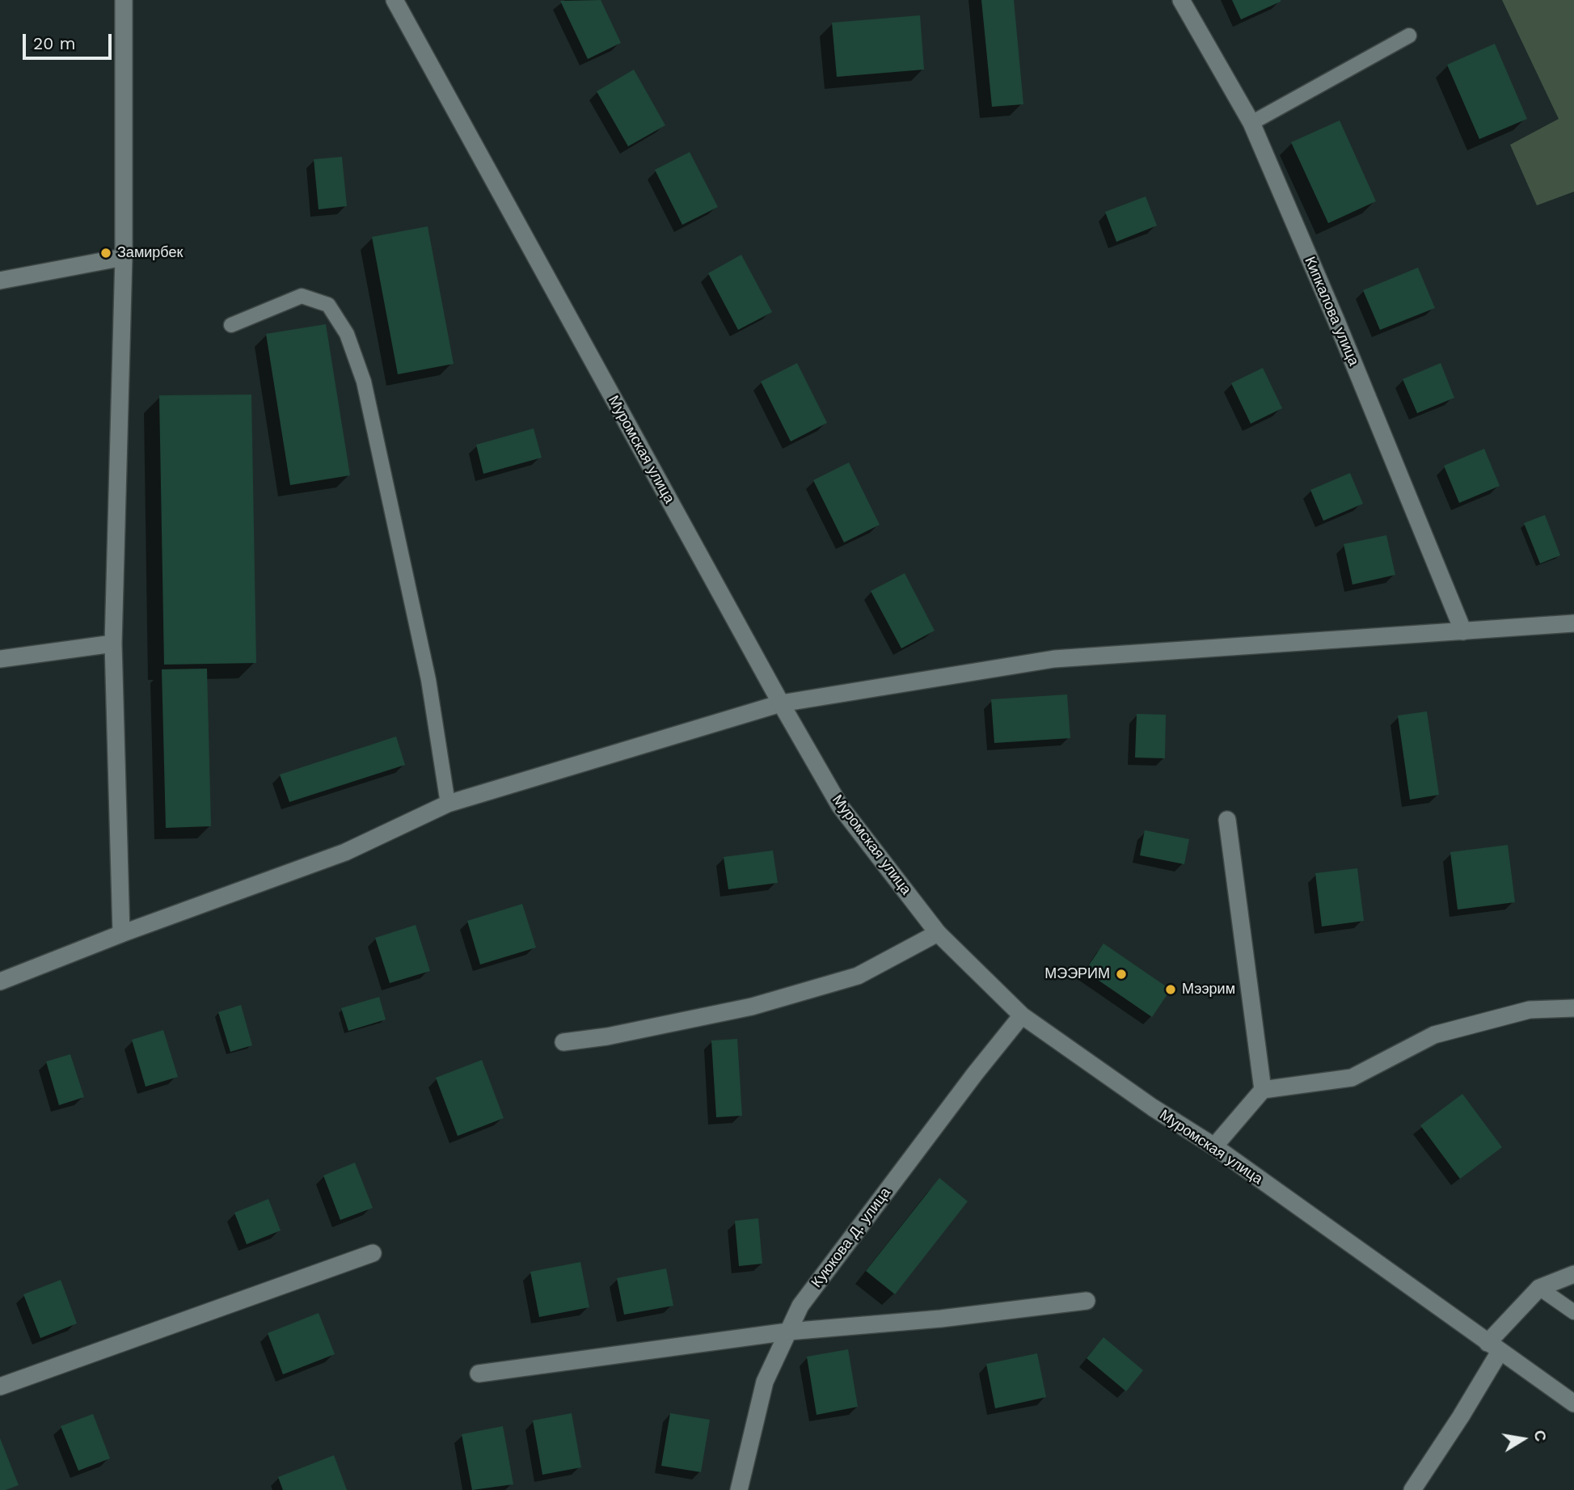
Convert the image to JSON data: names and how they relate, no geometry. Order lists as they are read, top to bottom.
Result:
{
  "streets": {
    "street": ["Кипкалова улица", "Муромская улица", "Куюкова Д. улица"]
  },
  "crossings": [
    ["Муромская улица", "Куюкова Д. улица"]
  ],
  "places": ["Замирбек", "МЭЭРИМ", "Мээрим"],
  "scale_bar": "20 m",
  "north": "right"
}
